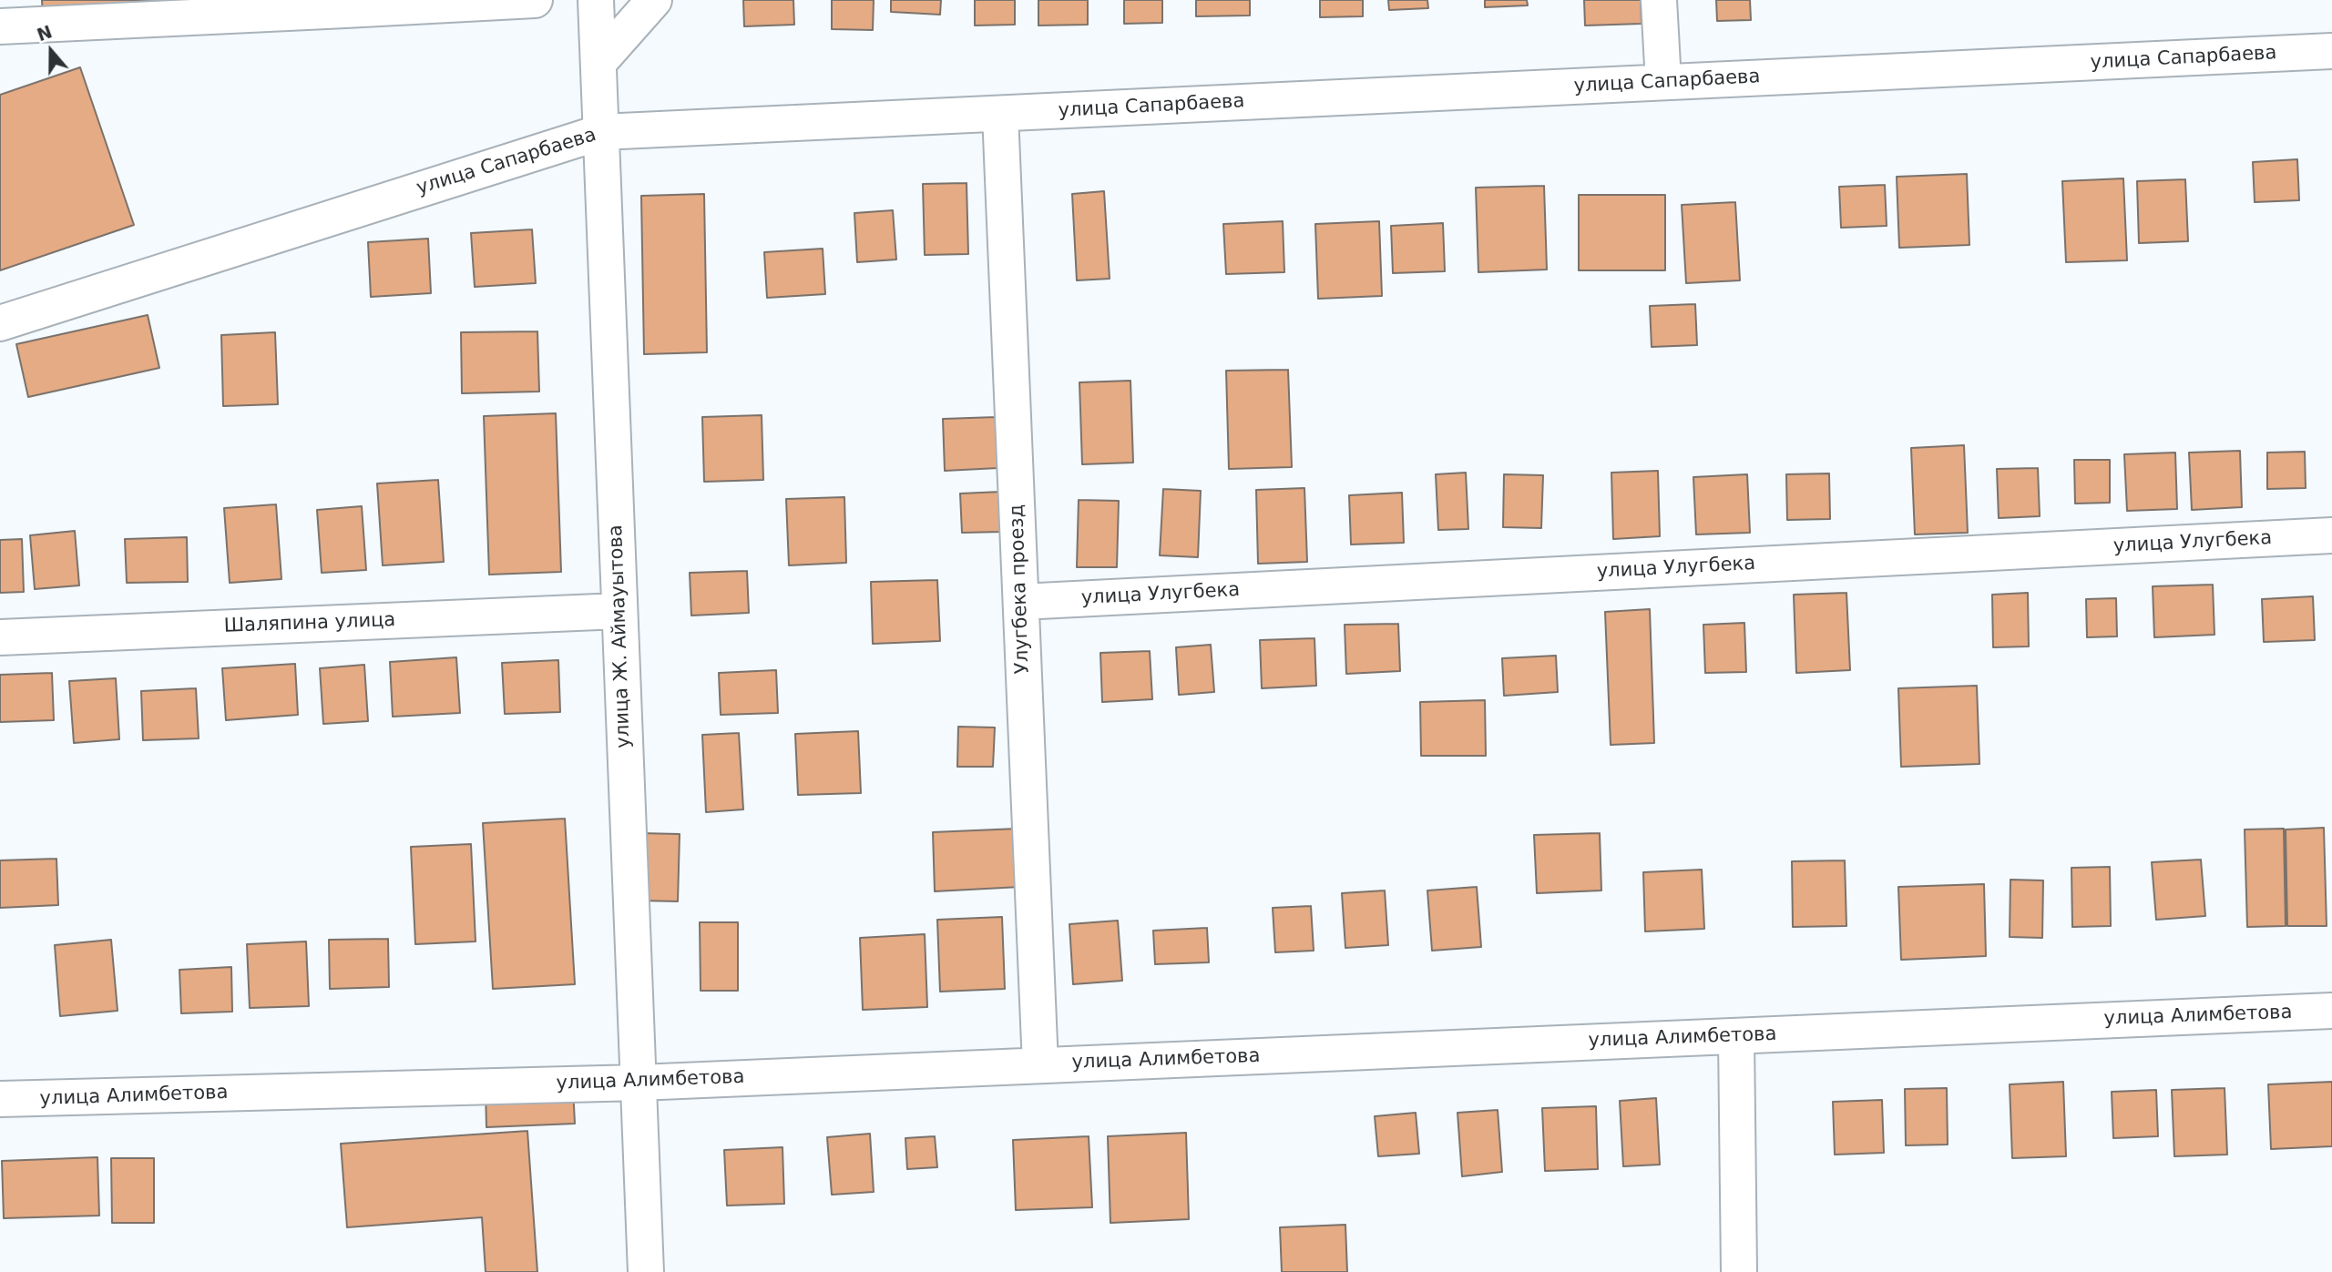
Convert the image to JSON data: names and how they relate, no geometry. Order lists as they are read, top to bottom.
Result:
{
  "streets": {
    "street": [
      "улица Сапарбаева",
      "улица Улугбека",
      "Улугбека проезд",
      "Шаляпина улица",
      "улица Ж. Аймауытова",
      "улица Алимбетова"
    ]
  },
  "crossings": [
    ["улица Сапарбаева", "Улугбека проезд"],
    ["улица Сапарбаева", "улица Ж. Аймауытова"],
    ["улица Улугбека", "Улугбека проезд"],
    ["Улугбека проезд", "улица Алимбетова"],
    ["Шаляпина улица", "улица Ж. Аймауытова"],
    ["улица Ж. Аймауытова", "улица Алимбетова"]
  ],
  "north": "top"
}
